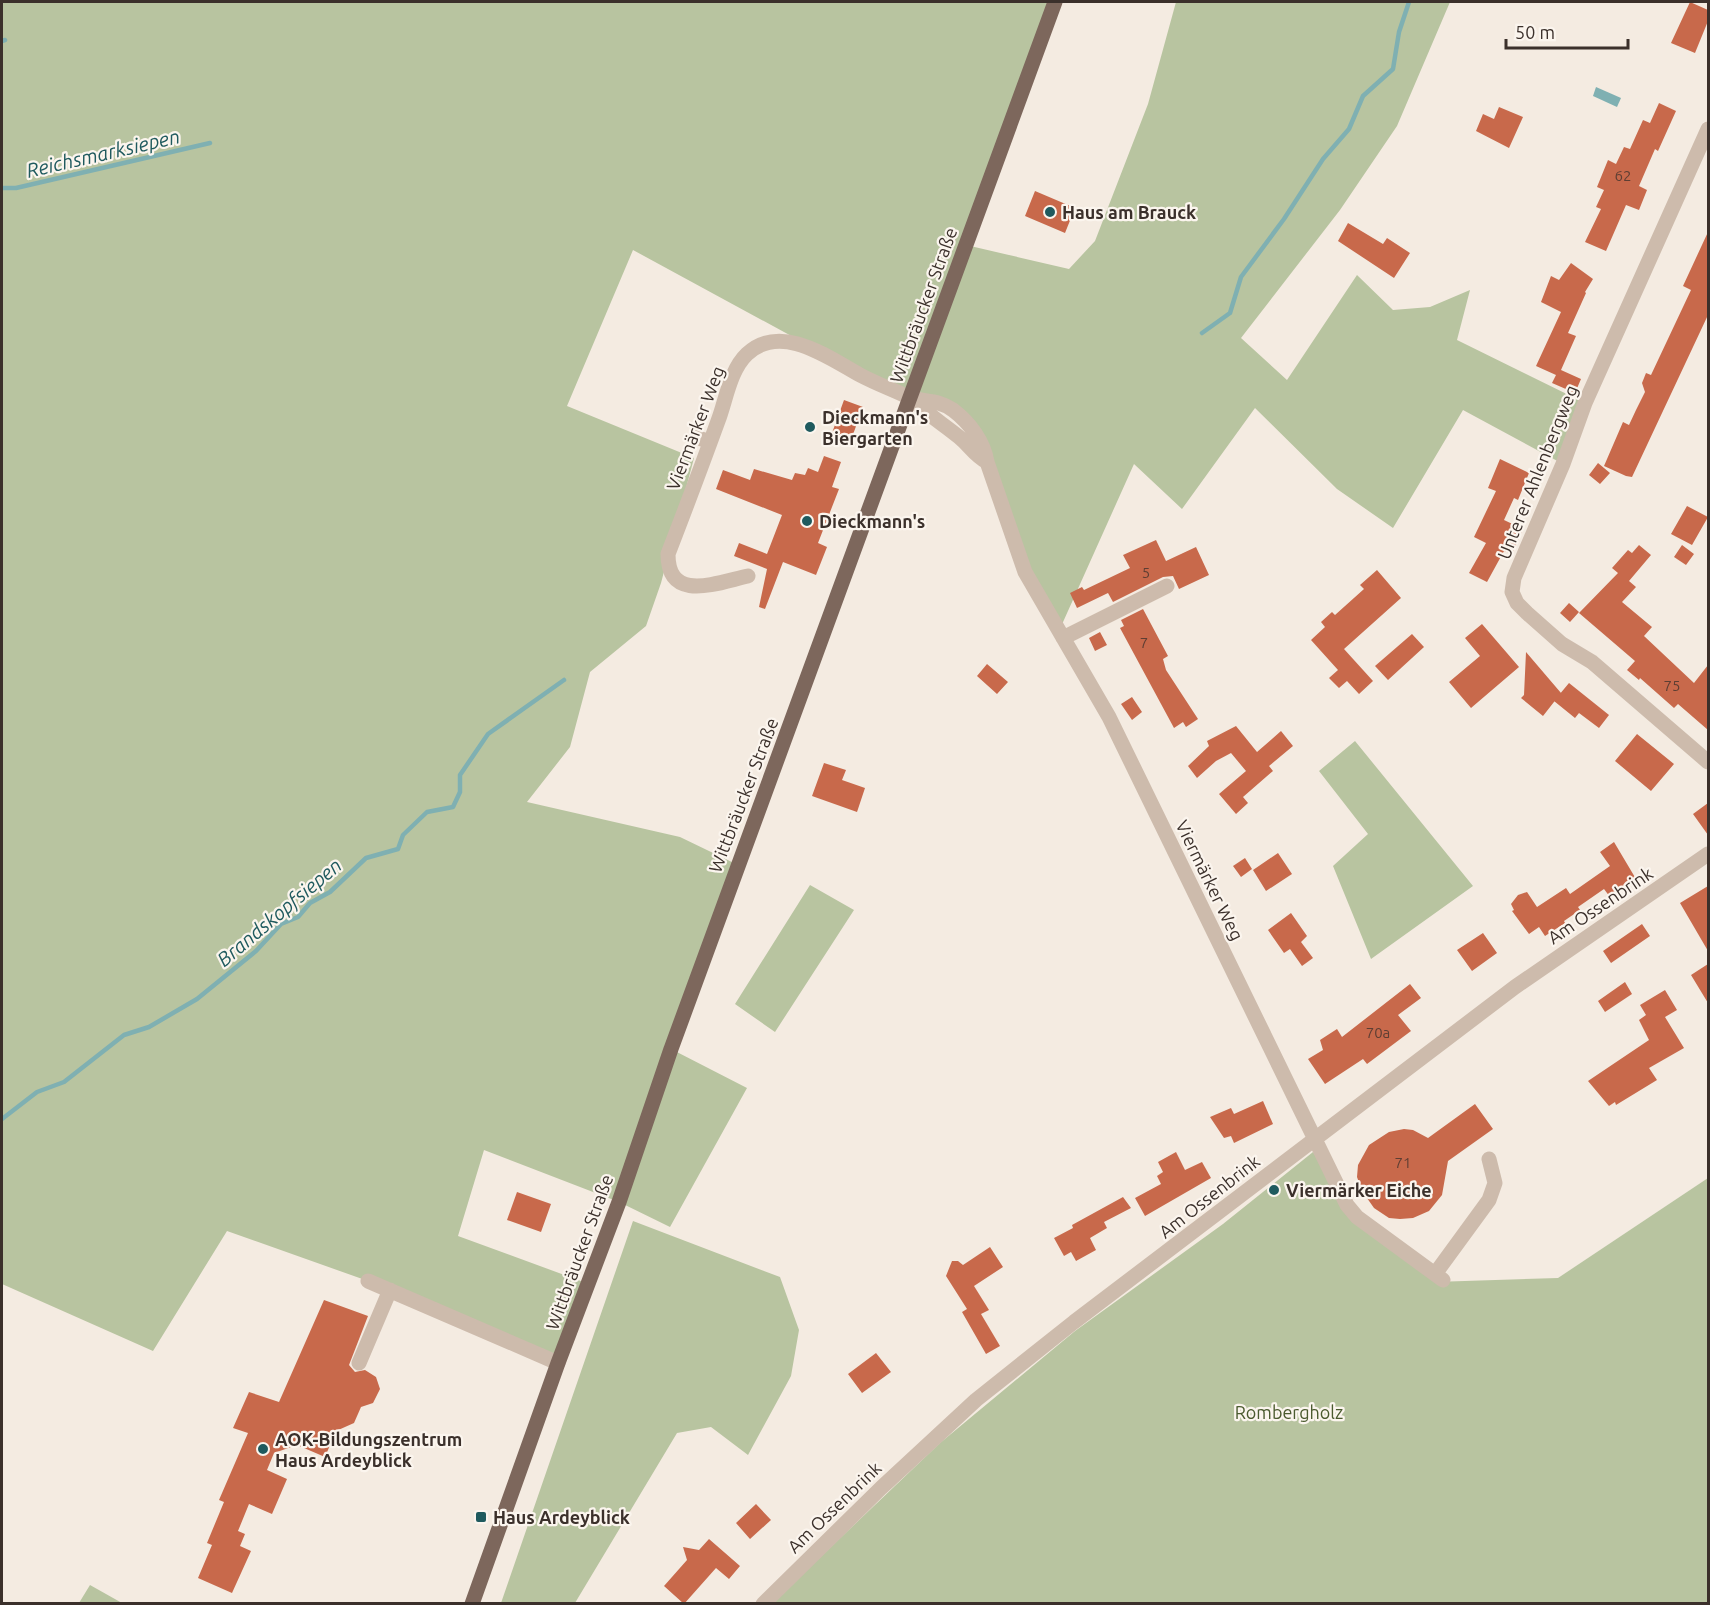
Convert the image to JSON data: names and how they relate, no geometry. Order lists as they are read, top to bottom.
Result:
{
  "streets": {
    "main road": ["Wittbräucker Straße"],
    "street": ["Viermärker Weg", "Unterer Ahlenbergweg", "Am Ossenbrink"]
  },
  "crossings": [
    ["Wittbräucker Straße", "Viermärker Weg"],
    ["Viermärker Weg", "Am Ossenbrink"]
  ],
  "water": ["Reichsmarksiepen", "Brandskopfsiepen"],
  "parks": ["Rombergholz"],
  "places": {
    "other": [
      "Haus am Brauck",
      "Dieckmann's Biergarten",
      "Dieckmann's",
      "Viermärker Eiche",
      "AOK-Bildungszentrum Haus Ardeyblick"
    ],
    "transit": ["Haus Ardeyblick"]
  },
  "house_numbers": [
    "62",
    "5",
    "7",
    "75",
    "70a",
    "71"
  ],
  "scale_bar": "50 m"
}
